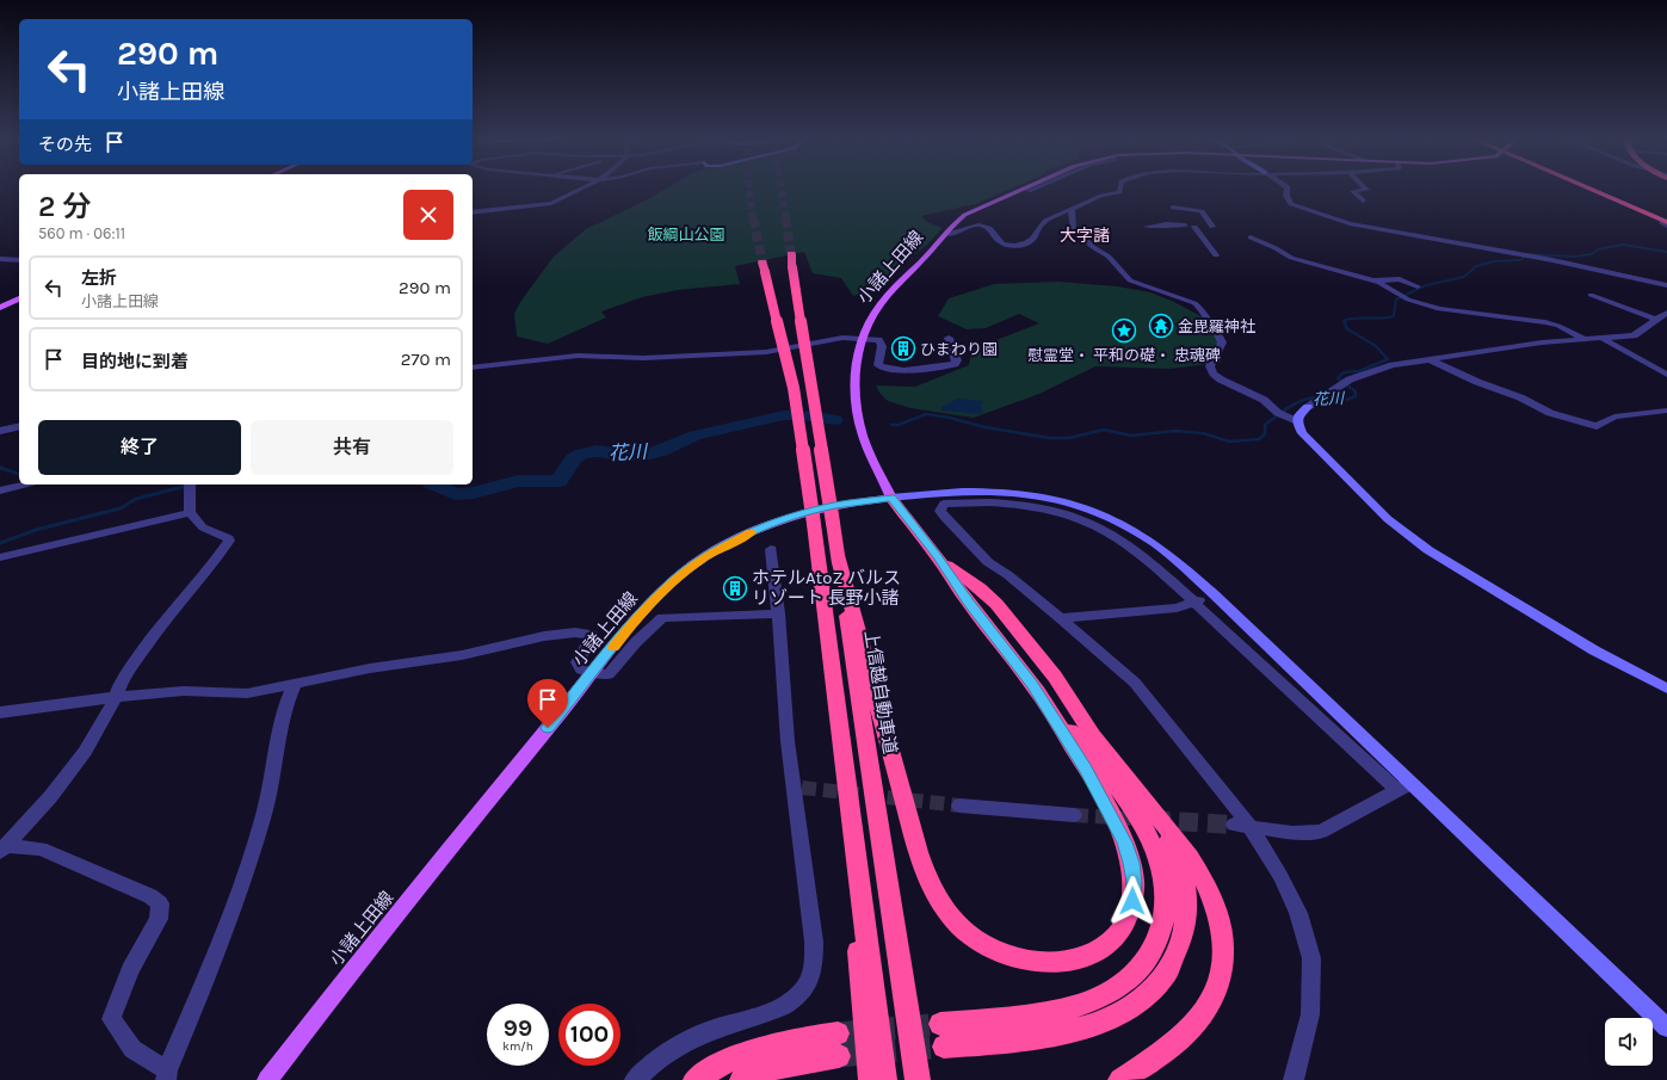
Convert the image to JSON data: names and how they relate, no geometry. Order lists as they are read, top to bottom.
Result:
{
  "streets": {
    "highway": ["上信越自動車道"],
    "main road": ["小諸上田線"]
  },
  "districts": ["大字諸"],
  "water": ["花川"],
  "parks": ["飯綱山公園"],
  "places": {
    "temple": ["金毘羅神社"],
    "place": ["慰霊堂・ 平和の礎・ 忠魂碑"],
    "building": ["ひまわり園", "ホテルAtoZ バルス リゾート 長野小諸"]
  },
  "page": {
    "turn": ["290 m", "小諸上田線"],
    "then": "その先",
    "heading": ["2 分", "560 m · 06:11"],
    "list": [
      {
        "name": "左折",
        "note": "小諸上田線",
        "value": "290 m"
      },
      {
        "name": "目的地に到着",
        "value": "270 m"
      }
    ],
    "buttons": ["終了", "共有"],
    "speed": "99 km/h",
    "limit": "100"
  }
}
